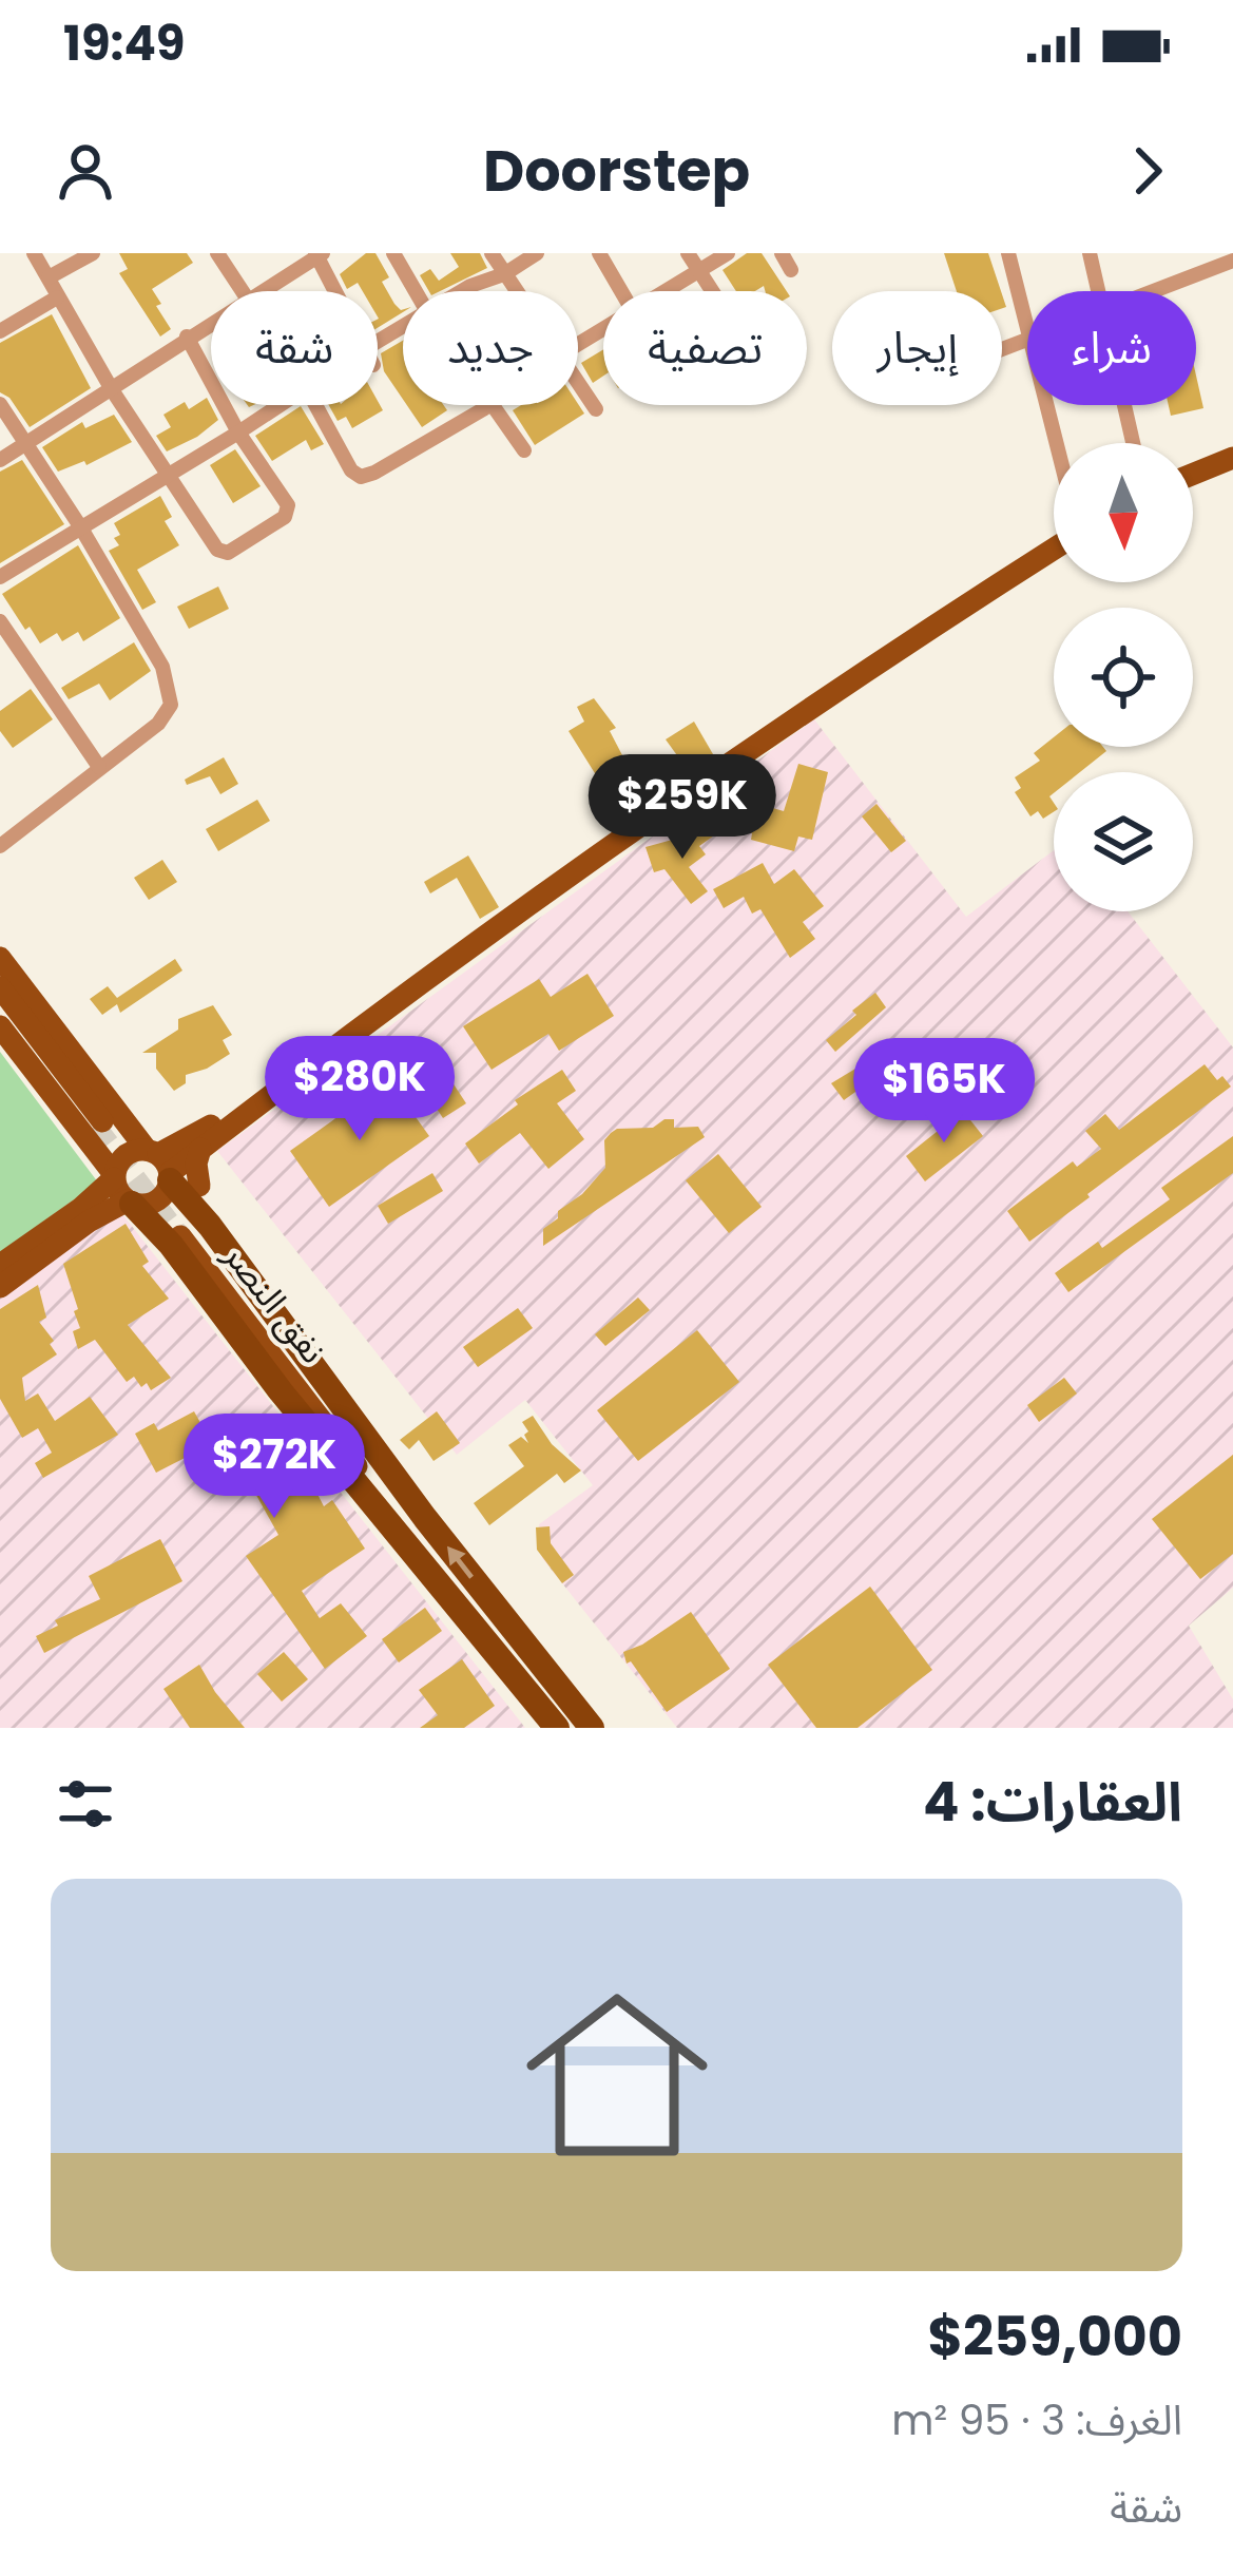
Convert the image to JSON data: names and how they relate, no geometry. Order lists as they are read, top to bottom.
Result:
{
  "streets": {
    "main road": ["نفق النصر"]
  },
  "north": "bottom",
  "page": {
    "status": "19:49",
    "header": "Doorstep",
    "chip": [
      "شراء",
      "إيجار",
      "تصفية",
      "جديد",
      "شقة"
    ],
    "price": [
      "$259K",
      "$280K",
      "$165K",
      "$272K"
    ],
    "heading": "العقارات: 4",
    "list": [
      {
        "name": "$259,000",
        "note": "الغرف: 3 · 95 m² · شقة"
      }
    ]
  }
}
